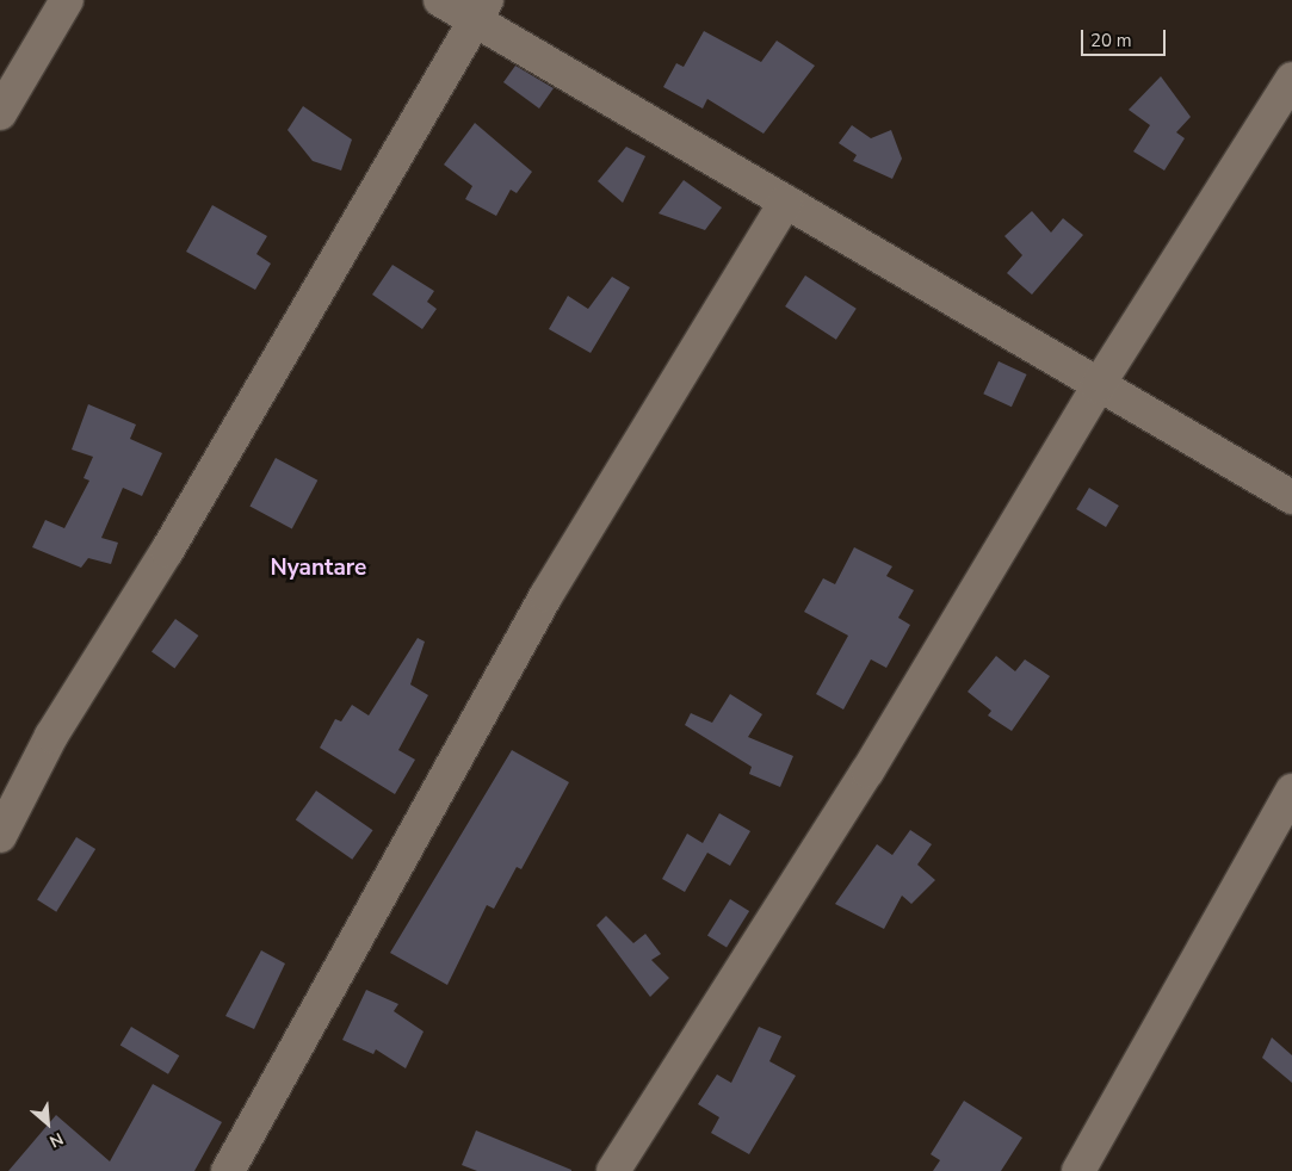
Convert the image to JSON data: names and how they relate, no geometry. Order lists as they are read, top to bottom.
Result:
{
  "districts": ["Nyantare"],
  "scale_bar": "20 m",
  "north": "bottom right"
}
